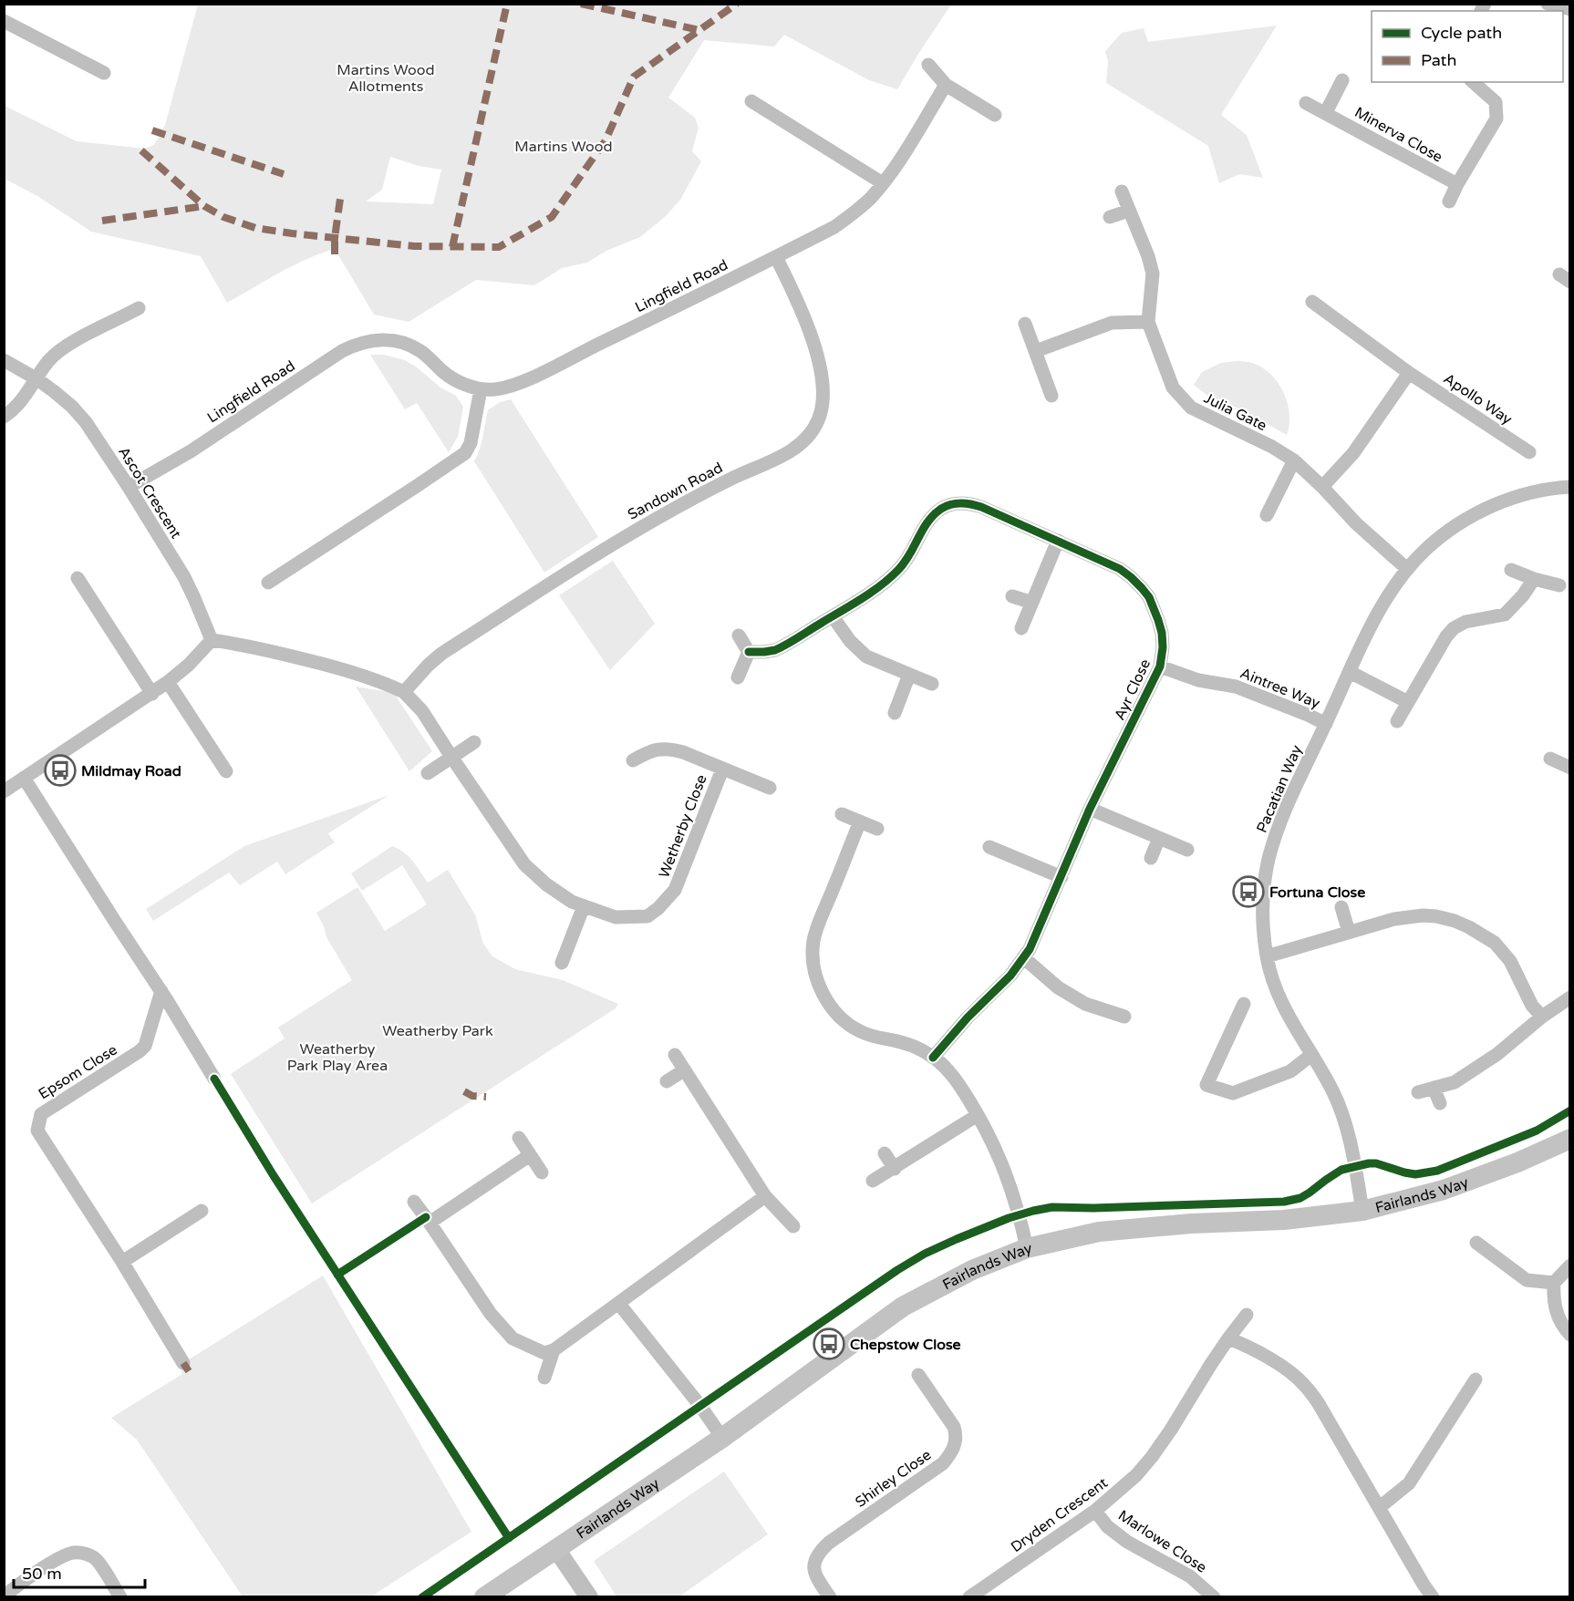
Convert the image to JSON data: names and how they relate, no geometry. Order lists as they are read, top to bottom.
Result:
{
  "streets": {
    "main road": ["Fairlands Way"],
    "street": [
      "Minerva Close",
      "Lingfield Road",
      "Apollo Way",
      "Julia Gate",
      "Sandown Road",
      "Ascot Crescent",
      "Aintree Way",
      "Ayr Close",
      "Pacatian Way",
      "Wetherby Close",
      "Epsom Close",
      "Shirley Close",
      "Dryden Crescent",
      "Marlowe Close"
    ]
  },
  "crossings": [
    ["Lingfield Road", "Sandown Road"],
    ["Lingfield Road", "Ascot Crescent"],
    ["Julia Gate", "Pacatian Way"],
    ["Aintree Way", "Ayr Close"],
    ["Aintree Way", "Pacatian Way"],
    ["Pacatian Way", "Fairlands Way"],
    ["Dryden Crescent", "Marlowe Close"]
  ],
  "parks": [
    "Martins Wood Allotments",
    "Martins Wood",
    "Weatherby Park",
    "Weatherby Park Play Area"
  ],
  "places": {
    "bus stop": ["Mildmay Road", "Fortuna Close", "Chepstow Close"]
  },
  "legend": ["Cycle path", "Path"],
  "scale_bar": "50 m"
}
